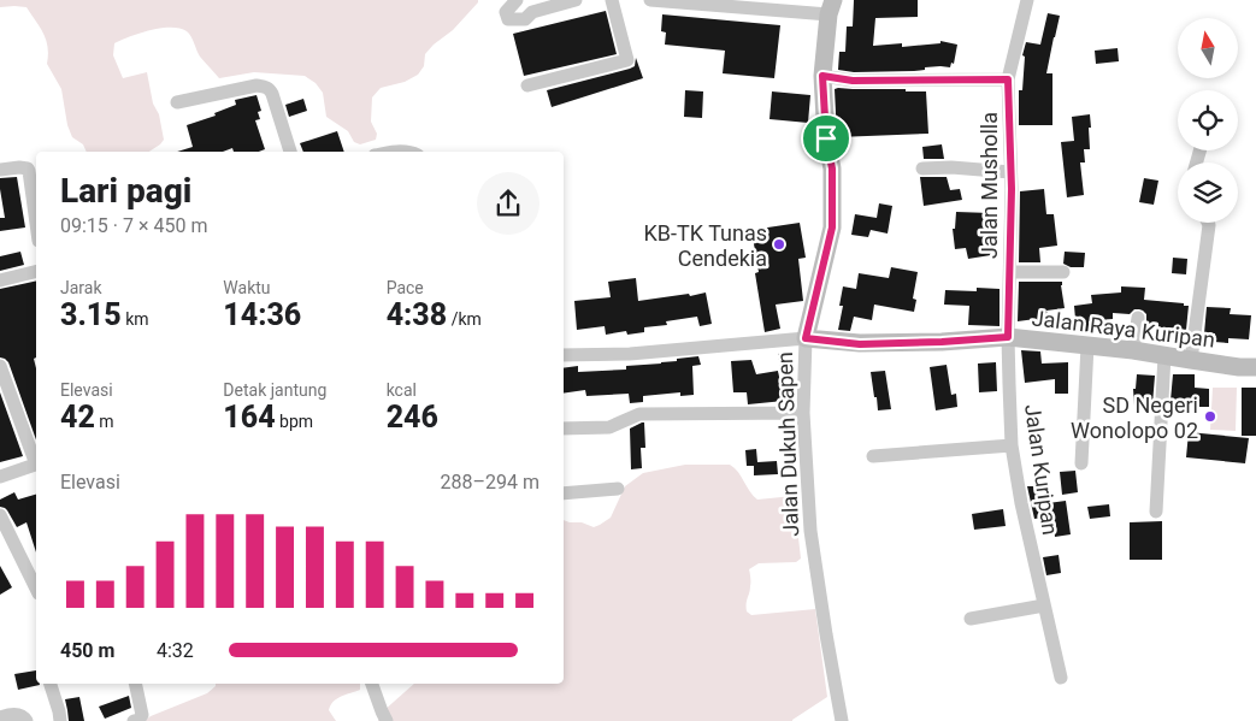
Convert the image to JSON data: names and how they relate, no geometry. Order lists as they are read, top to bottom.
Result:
{
  "streets": {
    "street": [
      "Jalan Musholla",
      "Jalan Raya Kuripan",
      "Jalan Dukuh Sapen",
      "Jalan Kuripan"
    ]
  },
  "crossings": [
    ["Jalan Musholla", "Jalan Raya Kuripan"],
    ["Jalan Musholla", "Jalan Kuripan"],
    ["Jalan Raya Kuripan", "Jalan Dukuh Sapen"],
    ["Jalan Raya Kuripan", "Jalan Kuripan"]
  ],
  "places": ["KB-TK Tunas Cendekia", "SD Negeri Wonolopo 02"],
  "north": "top",
  "page": {
    "heading": ["Lari pagi", "09:15 · 7 × 450 m"],
    "stats": [
      ["Jarak", "3.15 km"],
      ["Waktu", "14:36"],
      ["Pace", "4:38 /km"],
      ["Elevasi", "42 m"],
      ["Detak jantung", "164 bpm"],
      ["kcal", "246"]
    ],
    "chart": ["Elevasi", "288–294 m"],
    "list": [
      {
        "name": "450 m",
        "note": "4:32"
      }
    ]
  }
}
